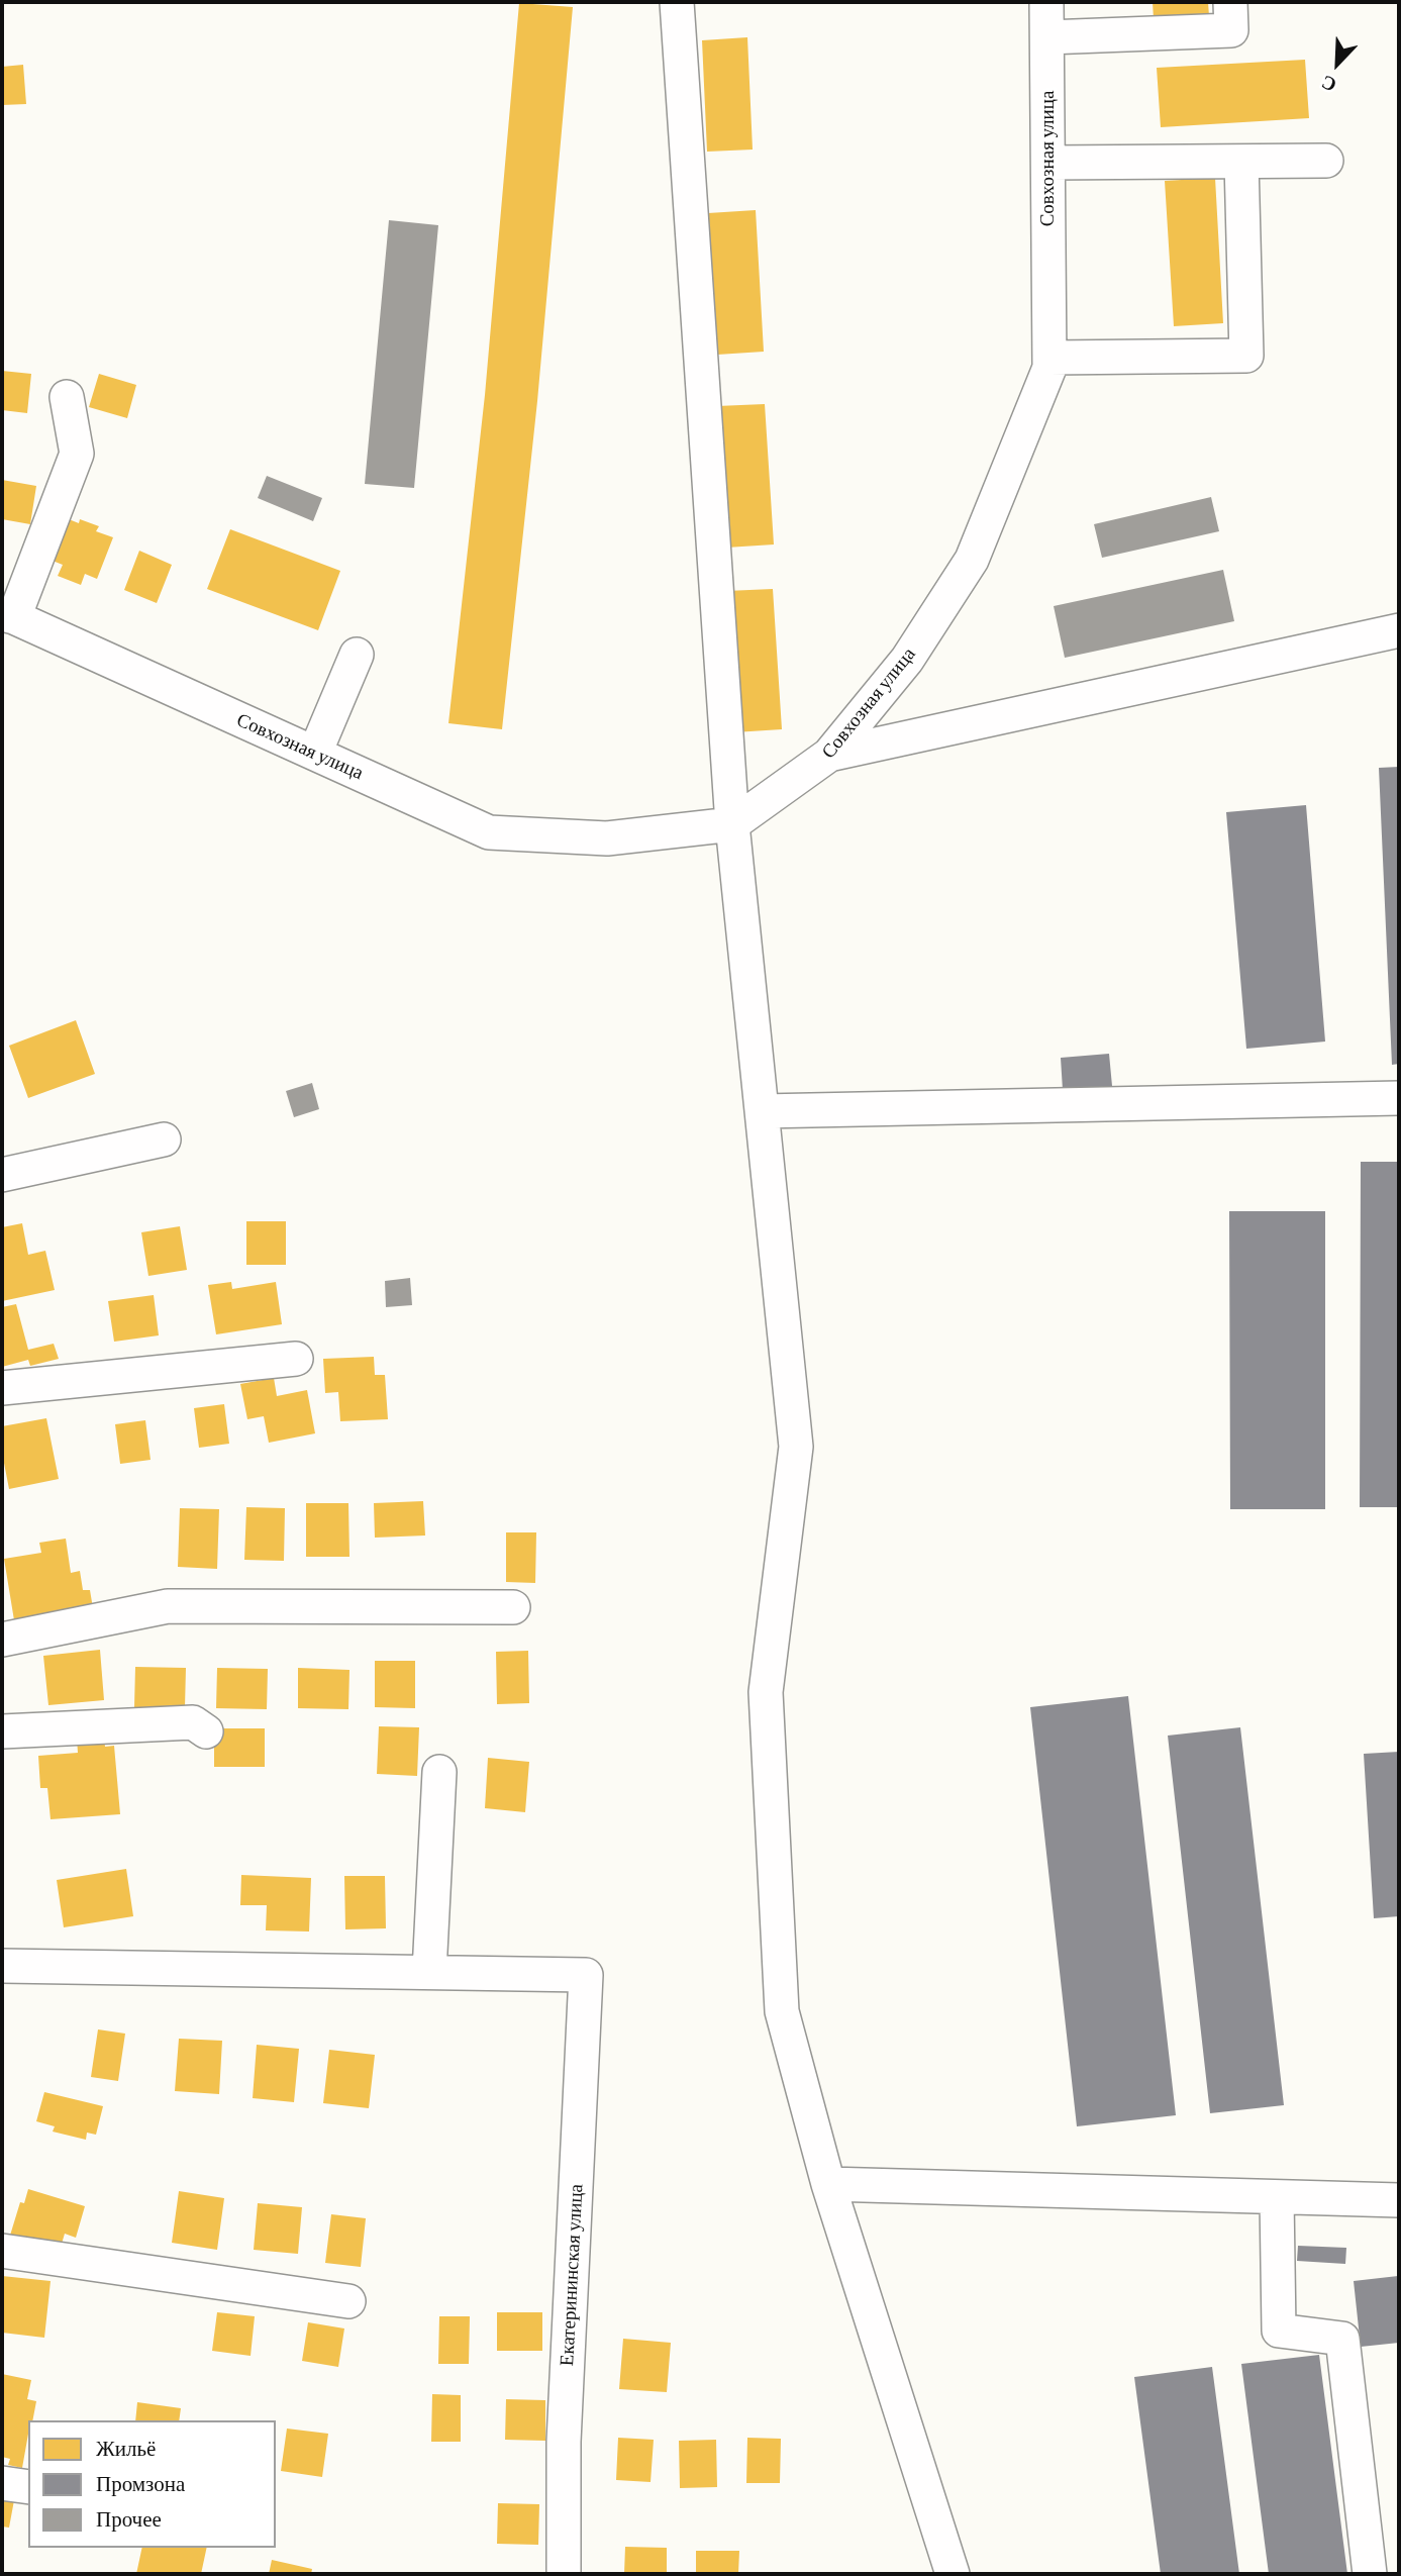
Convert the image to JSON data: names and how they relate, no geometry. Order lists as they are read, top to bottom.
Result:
{
  "streets": {
    "street": ["Совхозная улица", "Екатерининская улица"]
  },
  "legend": ["Жильё", "Промзона", "Прочее"],
  "north": "bottom left"
}
